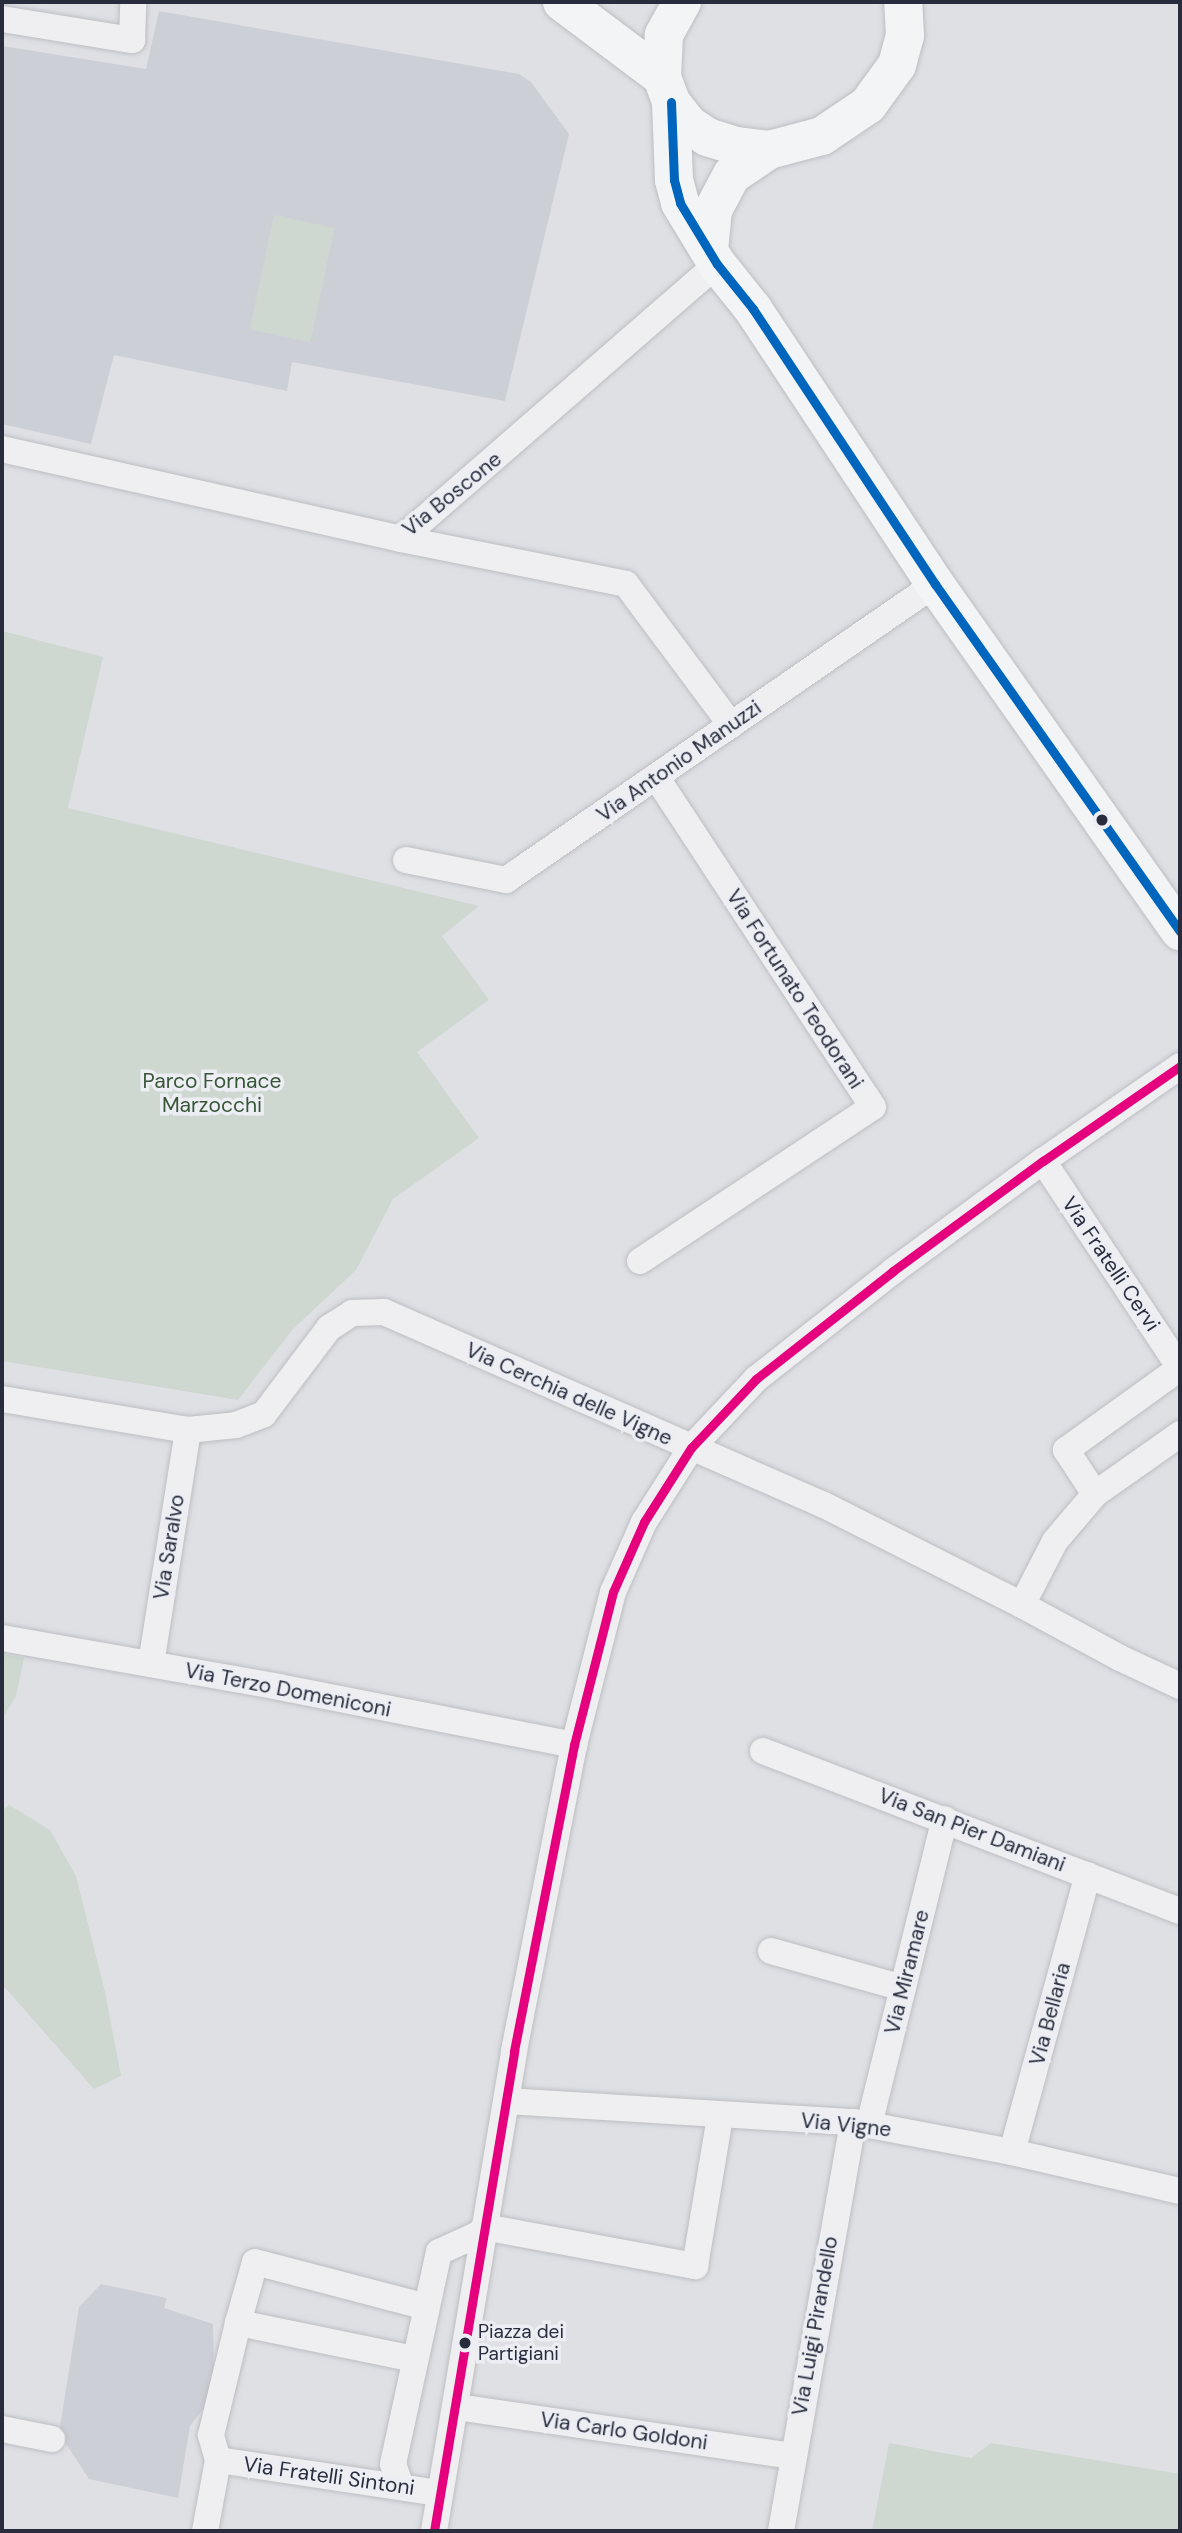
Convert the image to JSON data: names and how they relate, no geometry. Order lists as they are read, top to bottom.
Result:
{
  "streets": {
    "street": [
      "Via Boscone",
      "Via Antonio Manuzzi",
      "Via Fortunato Teodorani",
      "Via Fratelli Cervi",
      "Via Cerchia delle Vigne",
      "Via Saralvo",
      "Via Terzo Domeniconi",
      "Via San Pier Damiani",
      "Via Miramare",
      "Via Bellaria",
      "Via Vigne",
      "Via Luigi Pirandello",
      "Via Carlo Goldoni",
      "Via Fratelli Sintoni"
    ]
  },
  "crossings": [
    ["Via Antonio Manuzzi", "Via Fortunato Teodorani"],
    ["Via Cerchia delle Vigne", "Via Saralvo"],
    ["Via Saralvo", "Via Terzo Domeniconi"],
    ["Via San Pier Damiani", "Via Miramare"],
    ["Via San Pier Damiani", "Via Bellaria"],
    ["Via Miramare", "Via Vigne"],
    ["Via Miramare", "Via Luigi Pirandello"],
    ["Via Bellaria", "Via Vigne"],
    ["Via Vigne", "Via Luigi Pirandello"],
    ["Via Luigi Pirandello", "Via Carlo Goldoni"]
  ],
  "parks": ["Parco Fornace Marzocchi"],
  "places": ["Piazza dei Partigiani"]
}
